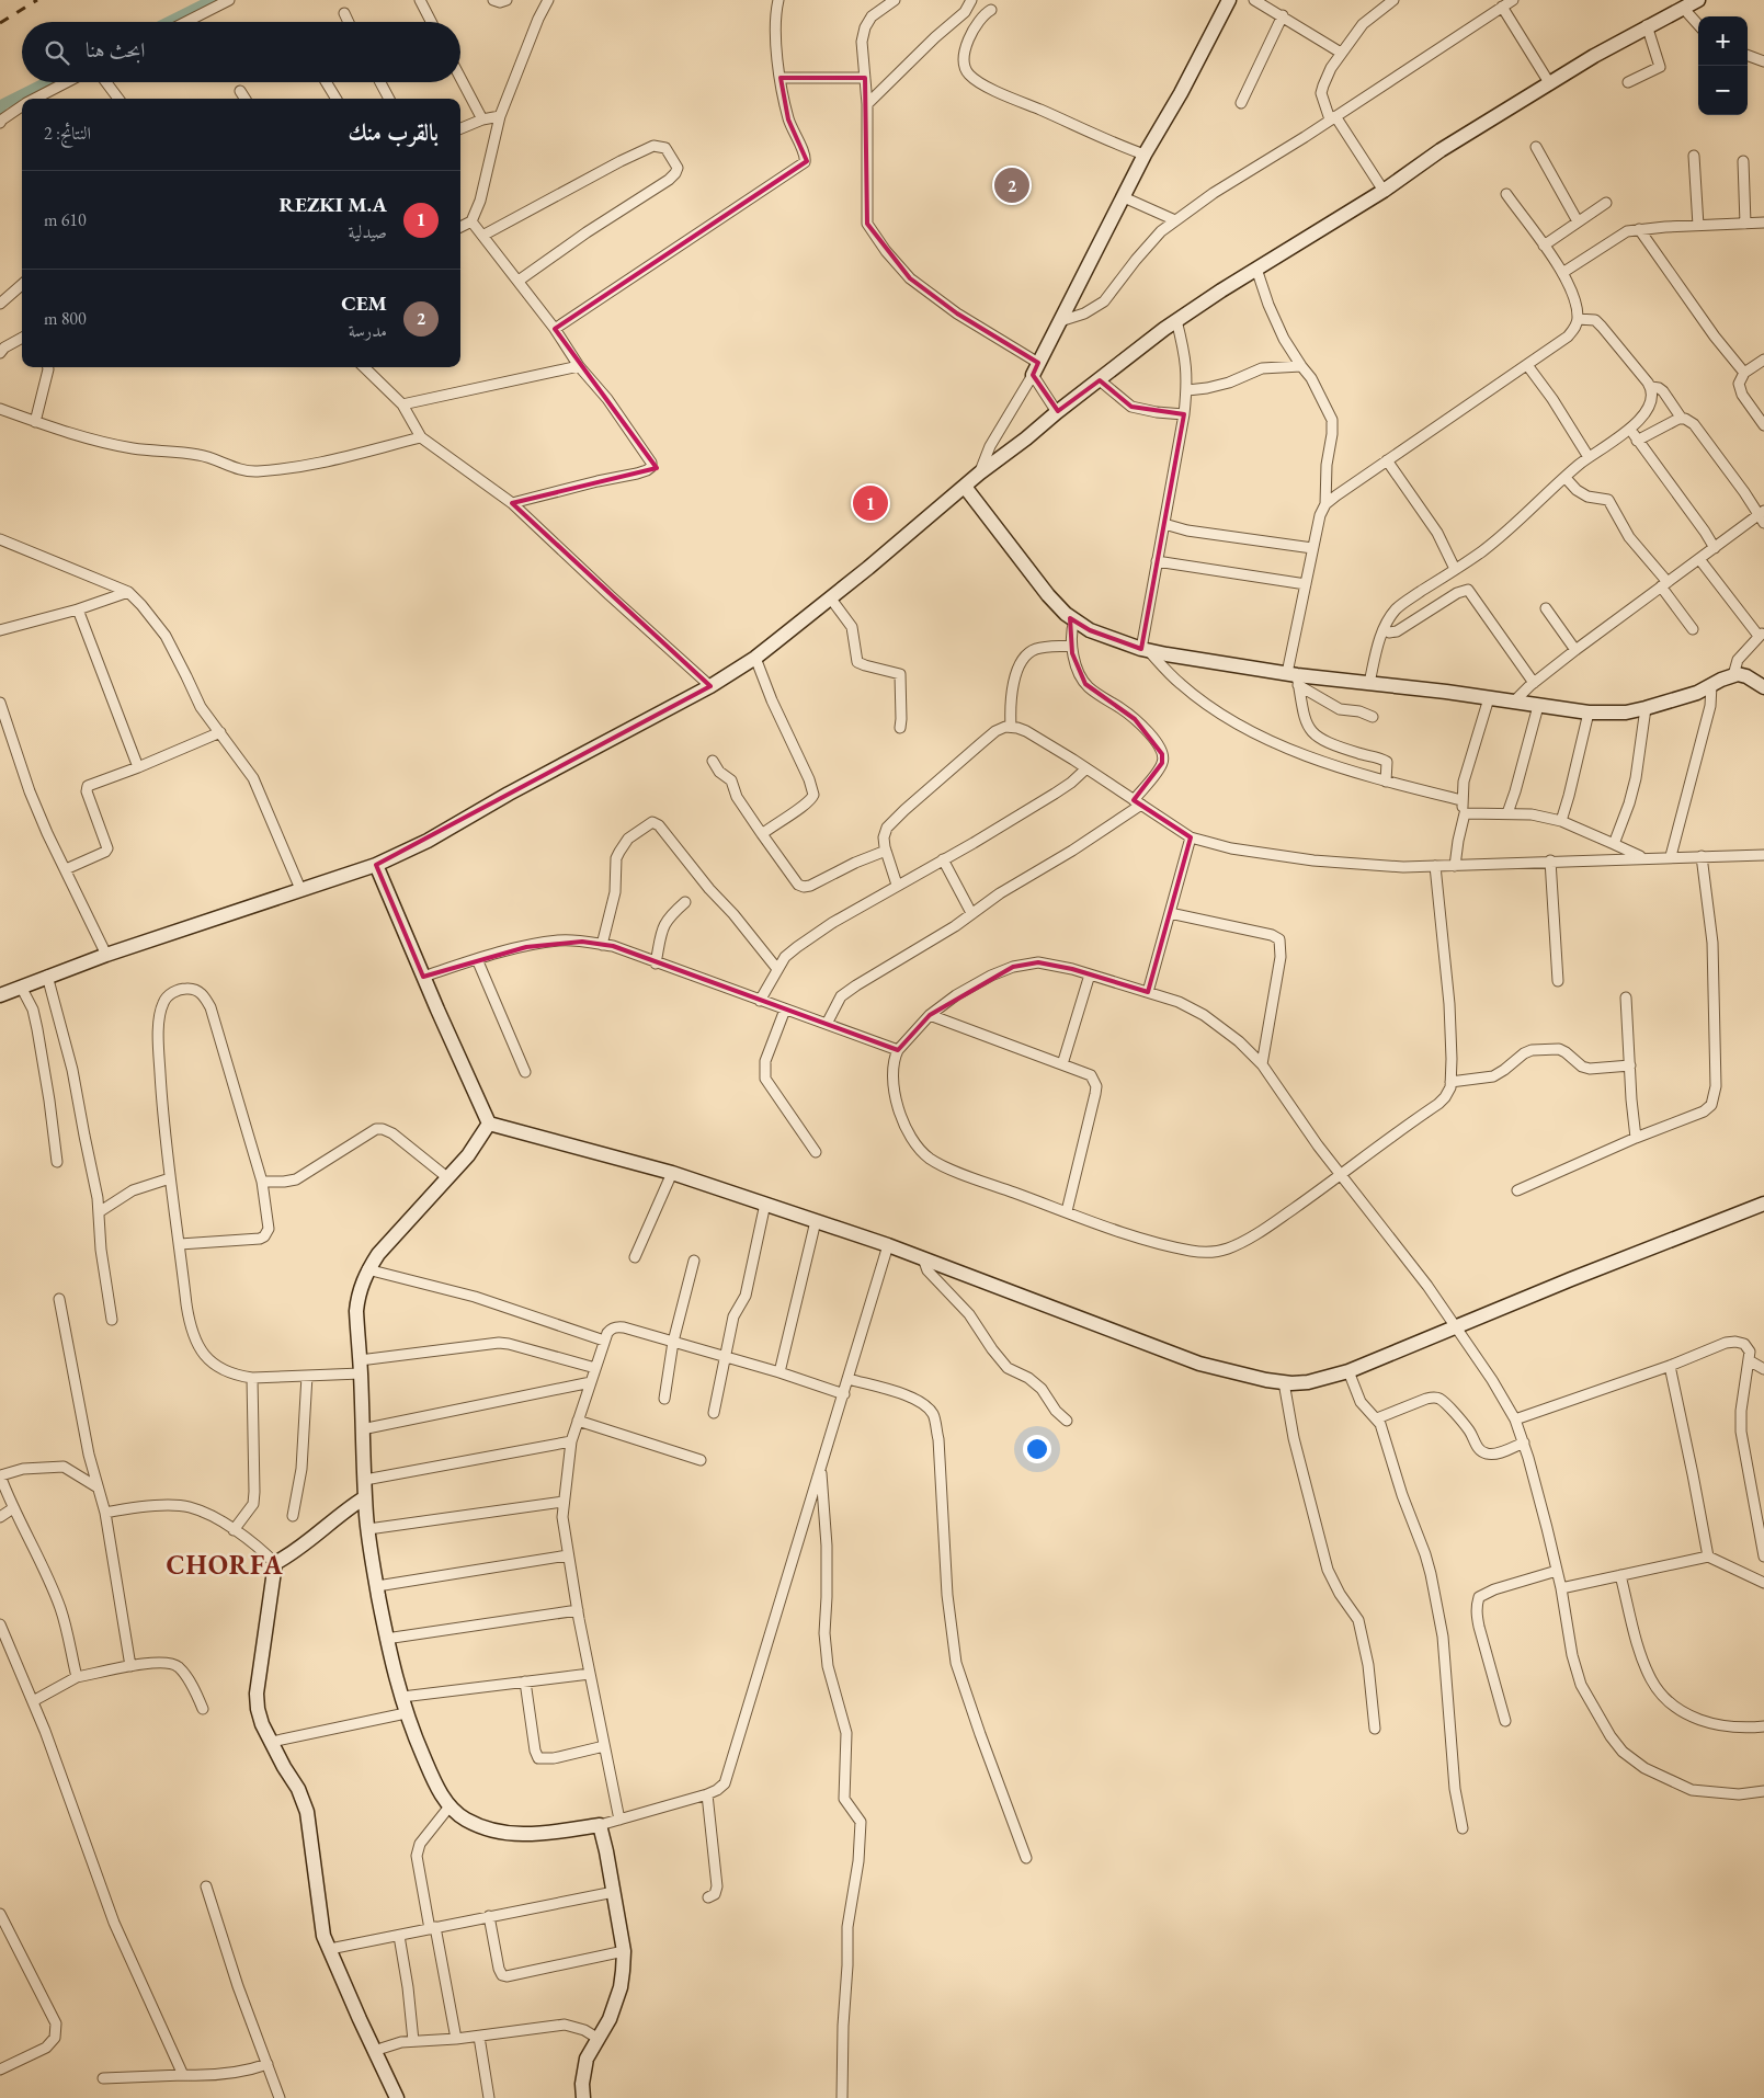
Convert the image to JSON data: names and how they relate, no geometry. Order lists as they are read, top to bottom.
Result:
{
  "districts": ["CHORFA"],
  "page": {
    "map_buttons": ["+", "−"],
    "search": "ابحث هنا",
    "heading": ["بالقرب منك", "النتائج: 2"],
    "pins": ["2", "1"],
    "list": [
      {
        "mark": "1",
        "name": "REZKI M.A",
        "note": "صيدلية",
        "value": "610 m"
      },
      {
        "mark": "2",
        "name": "CEM",
        "note": "مدرسة",
        "value": "800 m"
      }
    ]
  }
}
